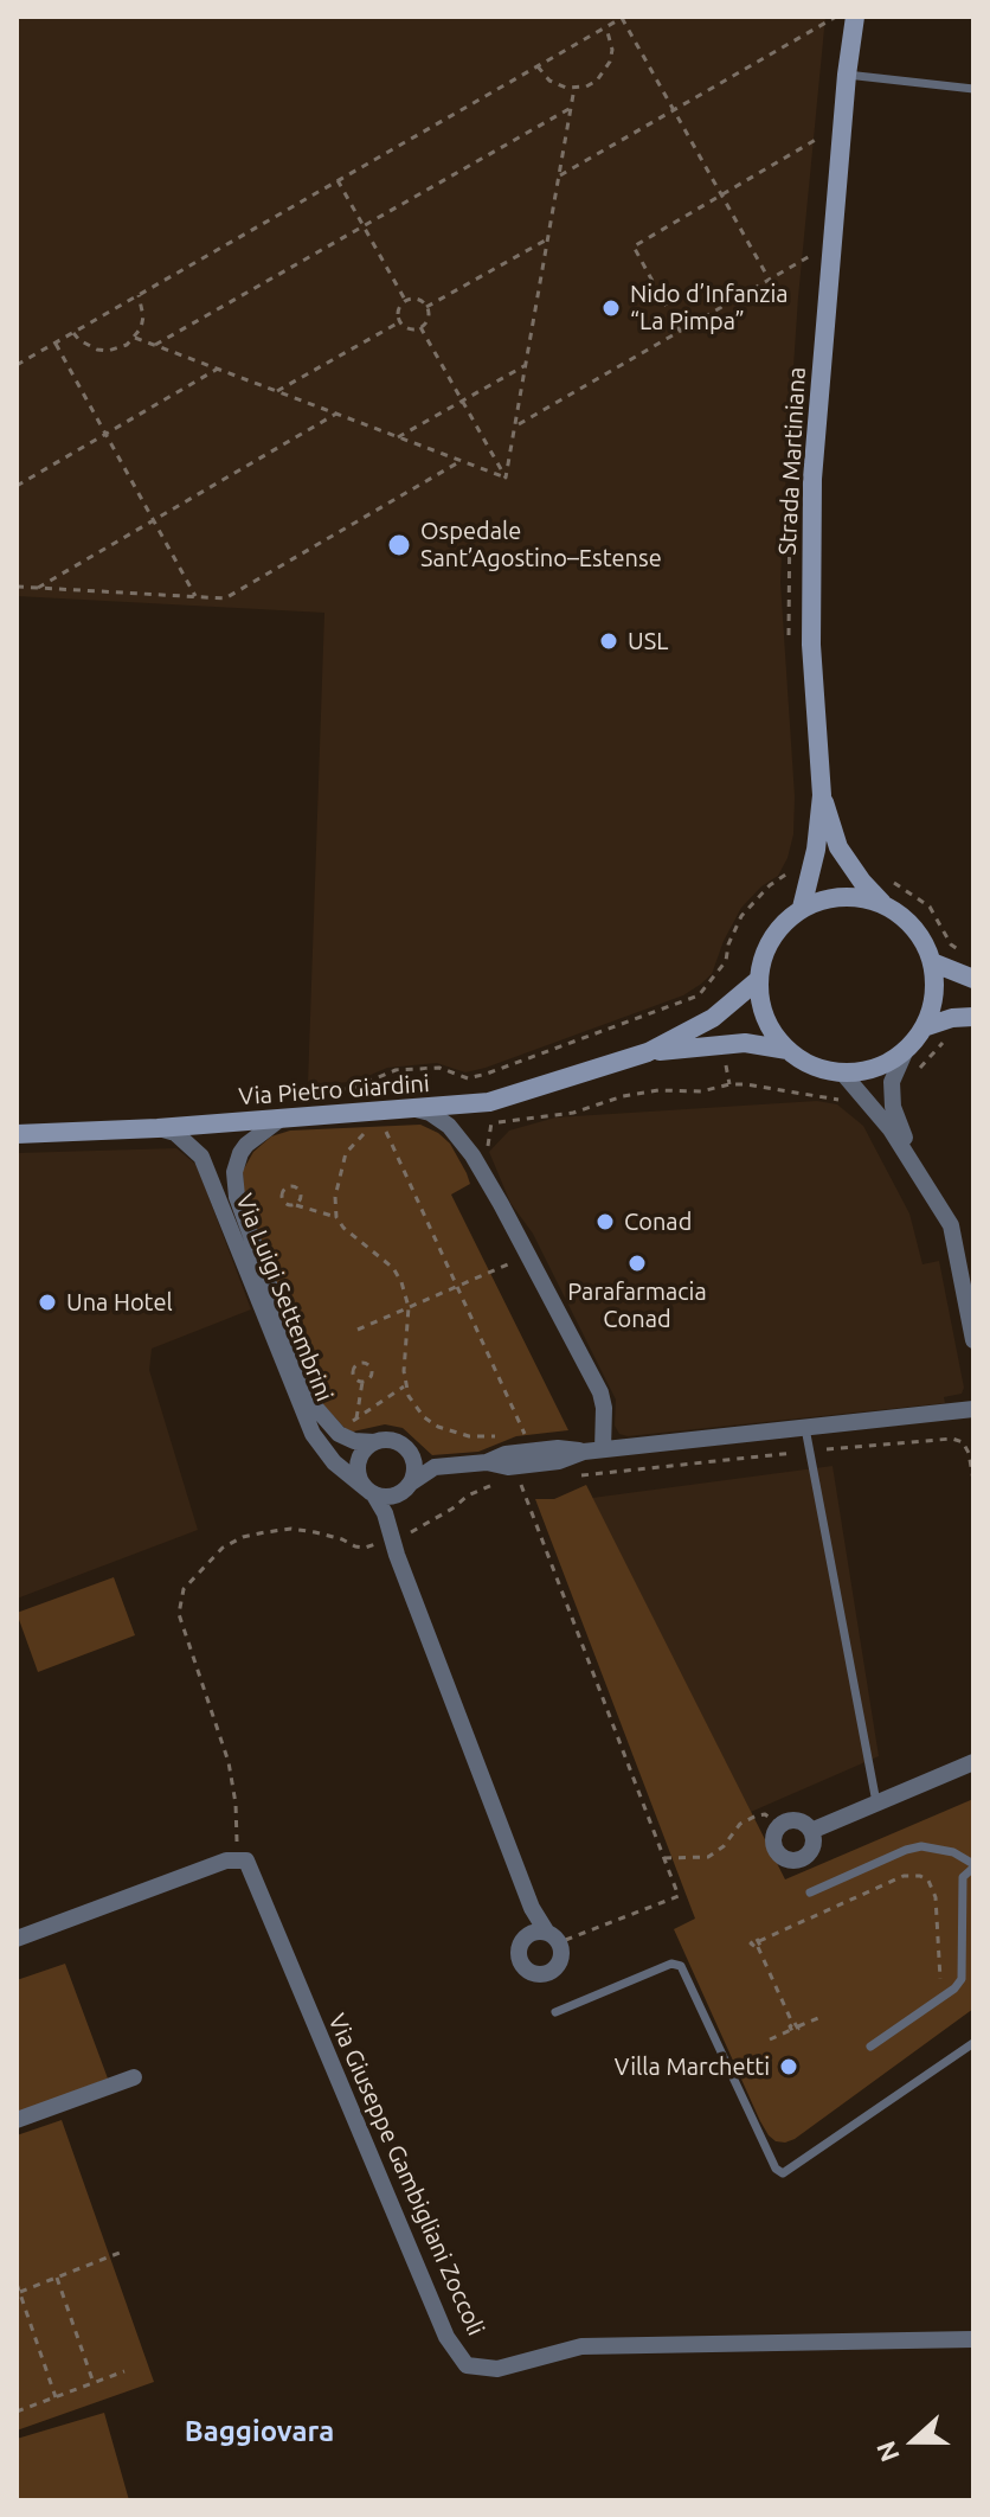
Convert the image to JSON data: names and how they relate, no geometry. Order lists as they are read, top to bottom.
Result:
{
  "streets": {
    "main road": ["Strada Martiniana", "Via Pietro Giardini"],
    "street": ["Via Luigi Settembrini", "Via Giuseppe Gambigliani Zoccoli"]
  },
  "crossings": [
    ["Strada Martiniana", "Via Pietro Giardini"],
    ["Via Pietro Giardini", "Via Luigi Settembrini"]
  ],
  "districts": ["Baggiovara"],
  "places": [
    "Nido d’Infanzia “La Pimpa”",
    "Ospedale Sant’Agostino–Estense",
    "USL",
    "Conad",
    "Parafarmacia Conad",
    "Una Hotel",
    "Villa Marchetti"
  ],
  "north": "left"
}
